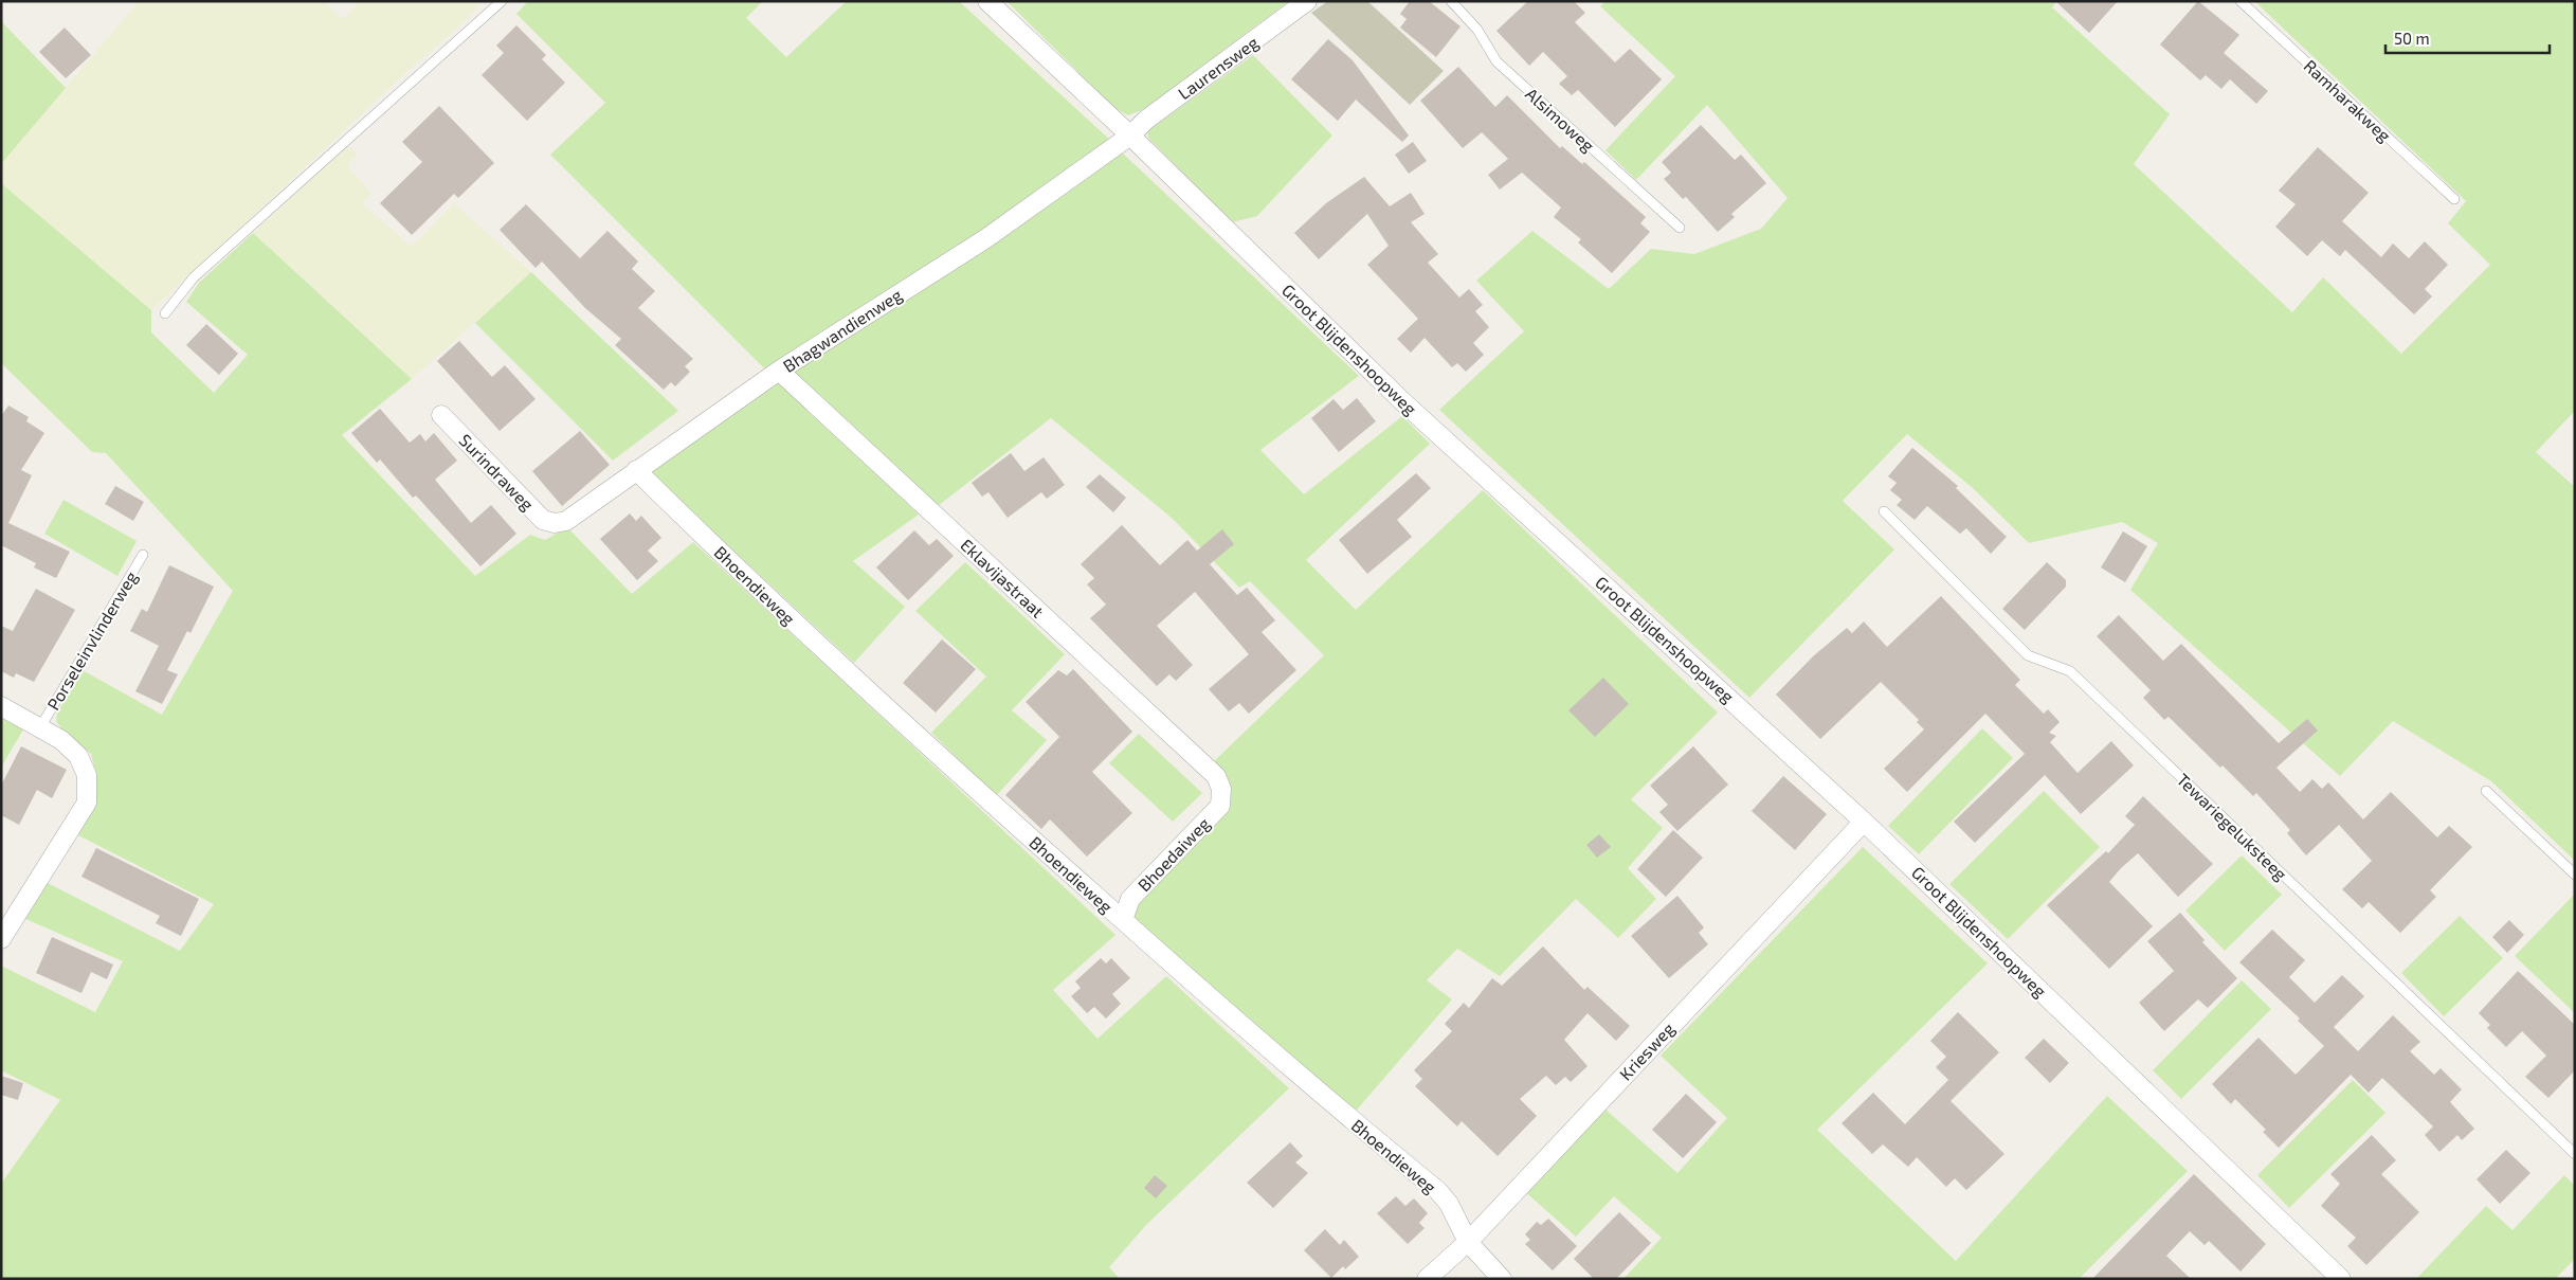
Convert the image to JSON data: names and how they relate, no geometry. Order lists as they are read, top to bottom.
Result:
{
  "streets": {
    "street": [
      "Laurensweg",
      "Bhagwandienweg",
      "Groot Blijdenshoopweg",
      "Surindraweg",
      "Eklavijastraat",
      "Bhoendieweg",
      "Bhoedaiweg",
      "Kriesweg"
    ],
    "lane": [
      "Ramharakweg",
      "Alsimoweg",
      "Porseleinvlinderweg",
      "Tewariegeluksteeg"
    ]
  },
  "crossings": [
    ["Laurensweg", "Bhagwandienweg"],
    ["Laurensweg", "Groot Blijdenshoopweg"],
    ["Bhagwandienweg", "Groot Blijdenshoopweg"],
    ["Bhagwandienweg", "Surindraweg"],
    ["Bhagwandienweg", "Eklavijastraat"],
    ["Bhagwandienweg", "Bhoendieweg"],
    ["Groot Blijdenshoopweg", "Kriesweg"],
    ["Eklavijastraat", "Bhoedaiweg"],
    ["Bhoendieweg", "Bhoedaiweg"],
    ["Bhoendieweg", "Kriesweg"]
  ],
  "scale_bar": "50 m"
}
